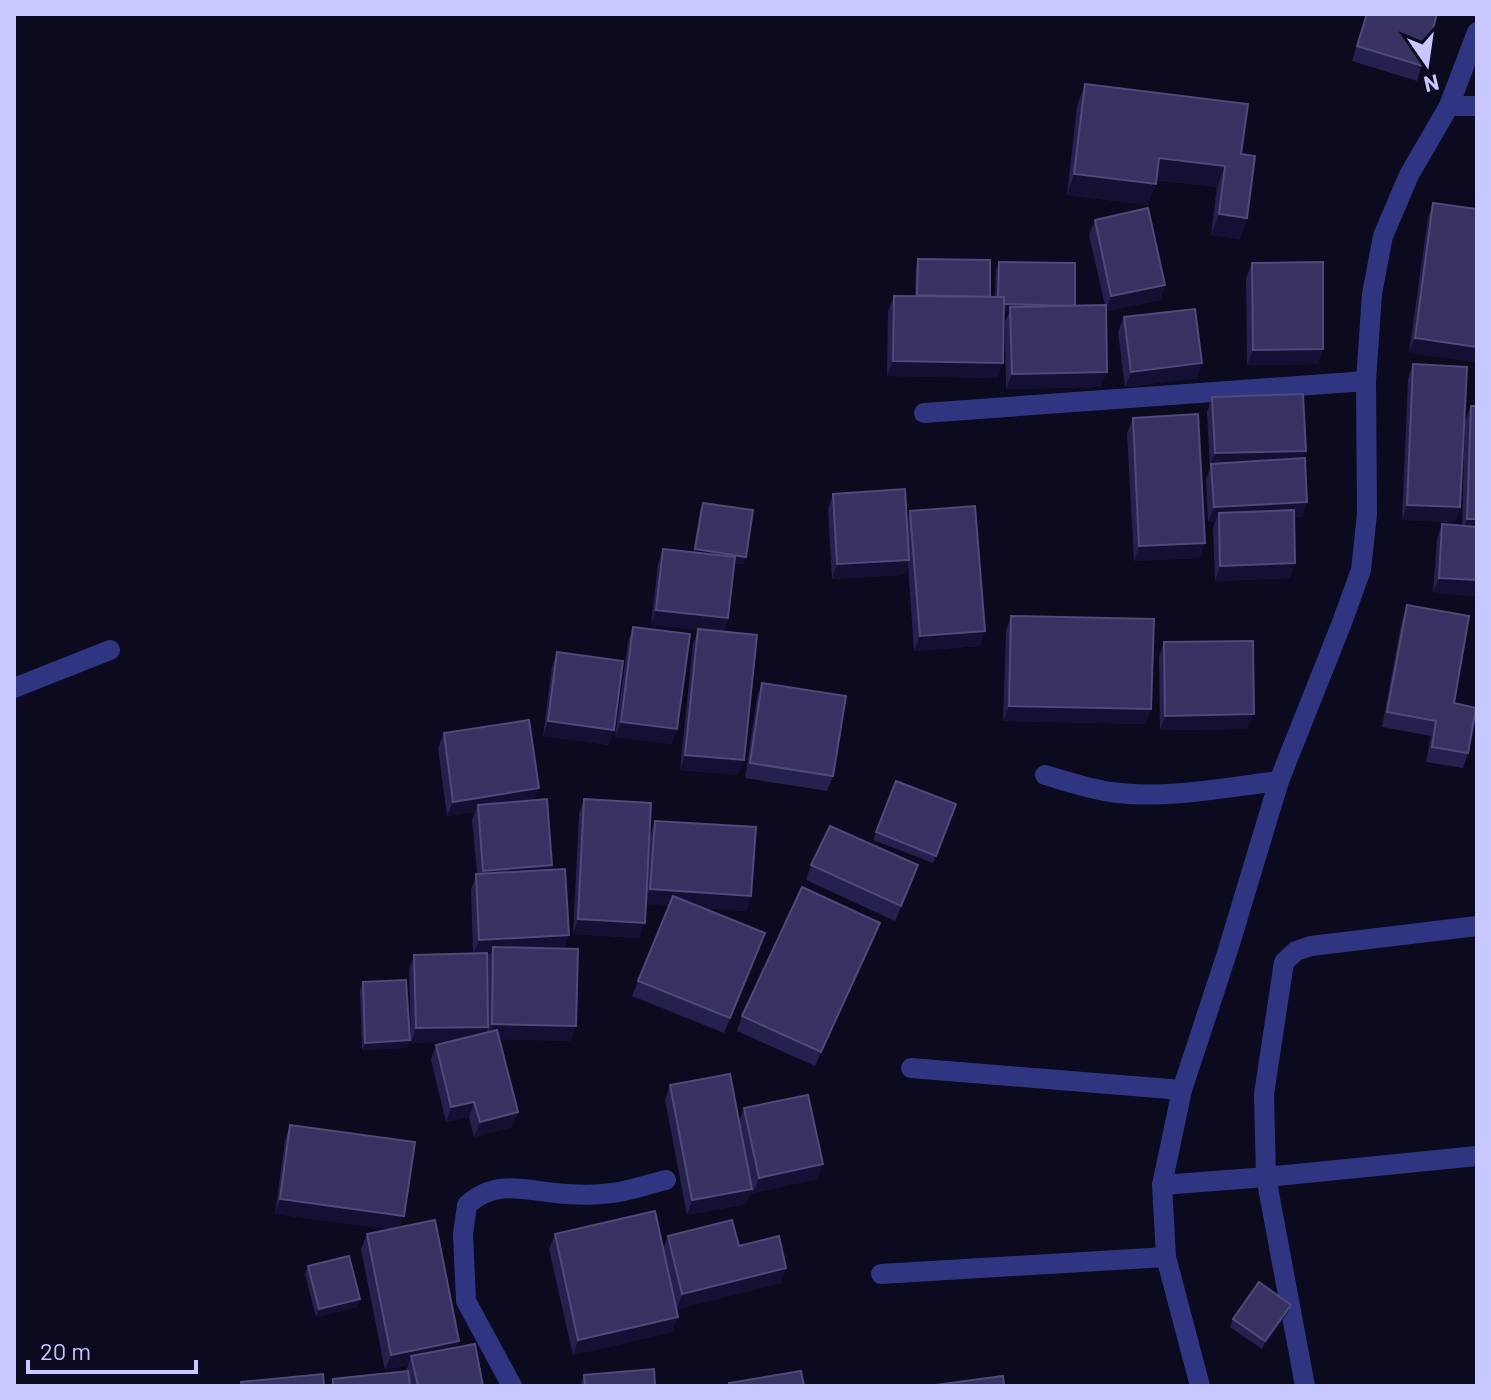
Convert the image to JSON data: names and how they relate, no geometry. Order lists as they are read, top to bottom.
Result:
{
  "scale_bar": "20 m",
  "north": "bottom"
}
